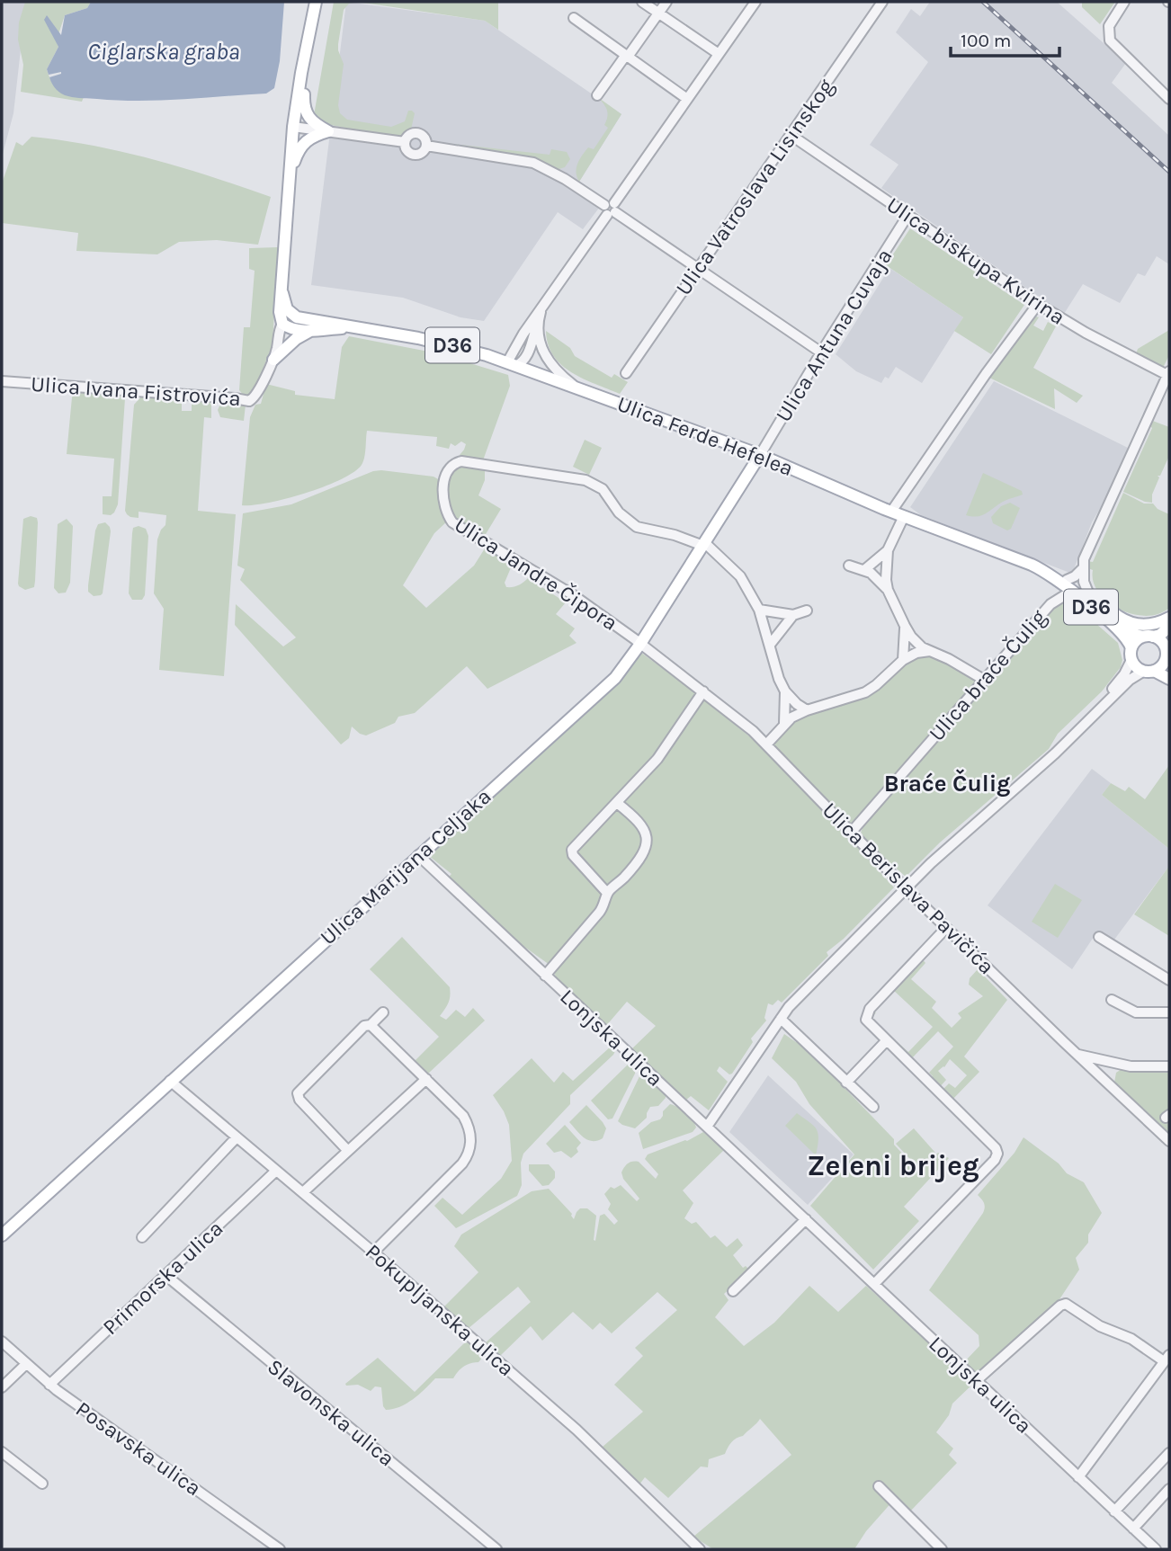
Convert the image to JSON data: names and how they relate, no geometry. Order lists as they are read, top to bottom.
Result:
{
  "streets": {
    "main road": [
      "D36",
      "Ulica Ivana Fistrovića",
      "Ulica Ferde Hefelea",
      "Ulica Marijana Celjaka"
    ],
    "street": [
      "Ulica Vatroslava Lisinskog",
      "Ulica biskupa Kvirina",
      "Ulica Antuna Cuvaja",
      "Ulica Jandre Čipora",
      "Ulica braće Čulig",
      "Ulica Berislava Pavičića",
      "Lonjska ulica",
      "Primorska ulica",
      "Pokupljanska ulica",
      "Slavonska ulica",
      "Posavska ulica"
    ]
  },
  "crossings": [
    ["Ulica Vatroslava Lisinskog", "Ulica biskupa Kvirina"],
    ["Ulica biskupa Kvirina", "Ulica Antuna Cuvaja"],
    ["Ulica Antuna Cuvaja", "Ulica Ferde Hefelea"],
    ["Ulica Antuna Cuvaja", "Ulica Marijana Celjaka"],
    ["D36", "Ulica Ferde Hefelea"],
    ["D36", "Ulica braće Čulig"],
    ["Ulica Ivana Fistrovića", "Ulica Ferde Hefelea"],
    ["Ulica Ferde Hefelea", "Ulica braće Čulig"],
    ["Ulica Ferde Hefelea", "Ulica Marijana Celjaka"],
    ["Ulica Jandre Čipora", "Ulica Marijana Celjaka"],
    ["Ulica Jandre Čipora", "Ulica Berislava Pavičića"],
    ["Ulica braće Čulig", "Ulica Berislava Pavičića"],
    ["Ulica Marijana Celjaka", "Ulica Berislava Pavičića"],
    ["Ulica Marijana Celjaka", "Lonjska ulica"],
    ["Ulica Marijana Celjaka", "Pokupljanska ulica"],
    ["Primorska ulica", "Pokupljanska ulica"],
    ["Primorska ulica", "Slavonska ulica"],
    ["Primorska ulica", "Posavska ulica"]
  ],
  "districts": ["Braće Čulig", "Zeleni brijeg"],
  "water": ["Ciglarska graba"],
  "scale_bar": "100 m"
}
